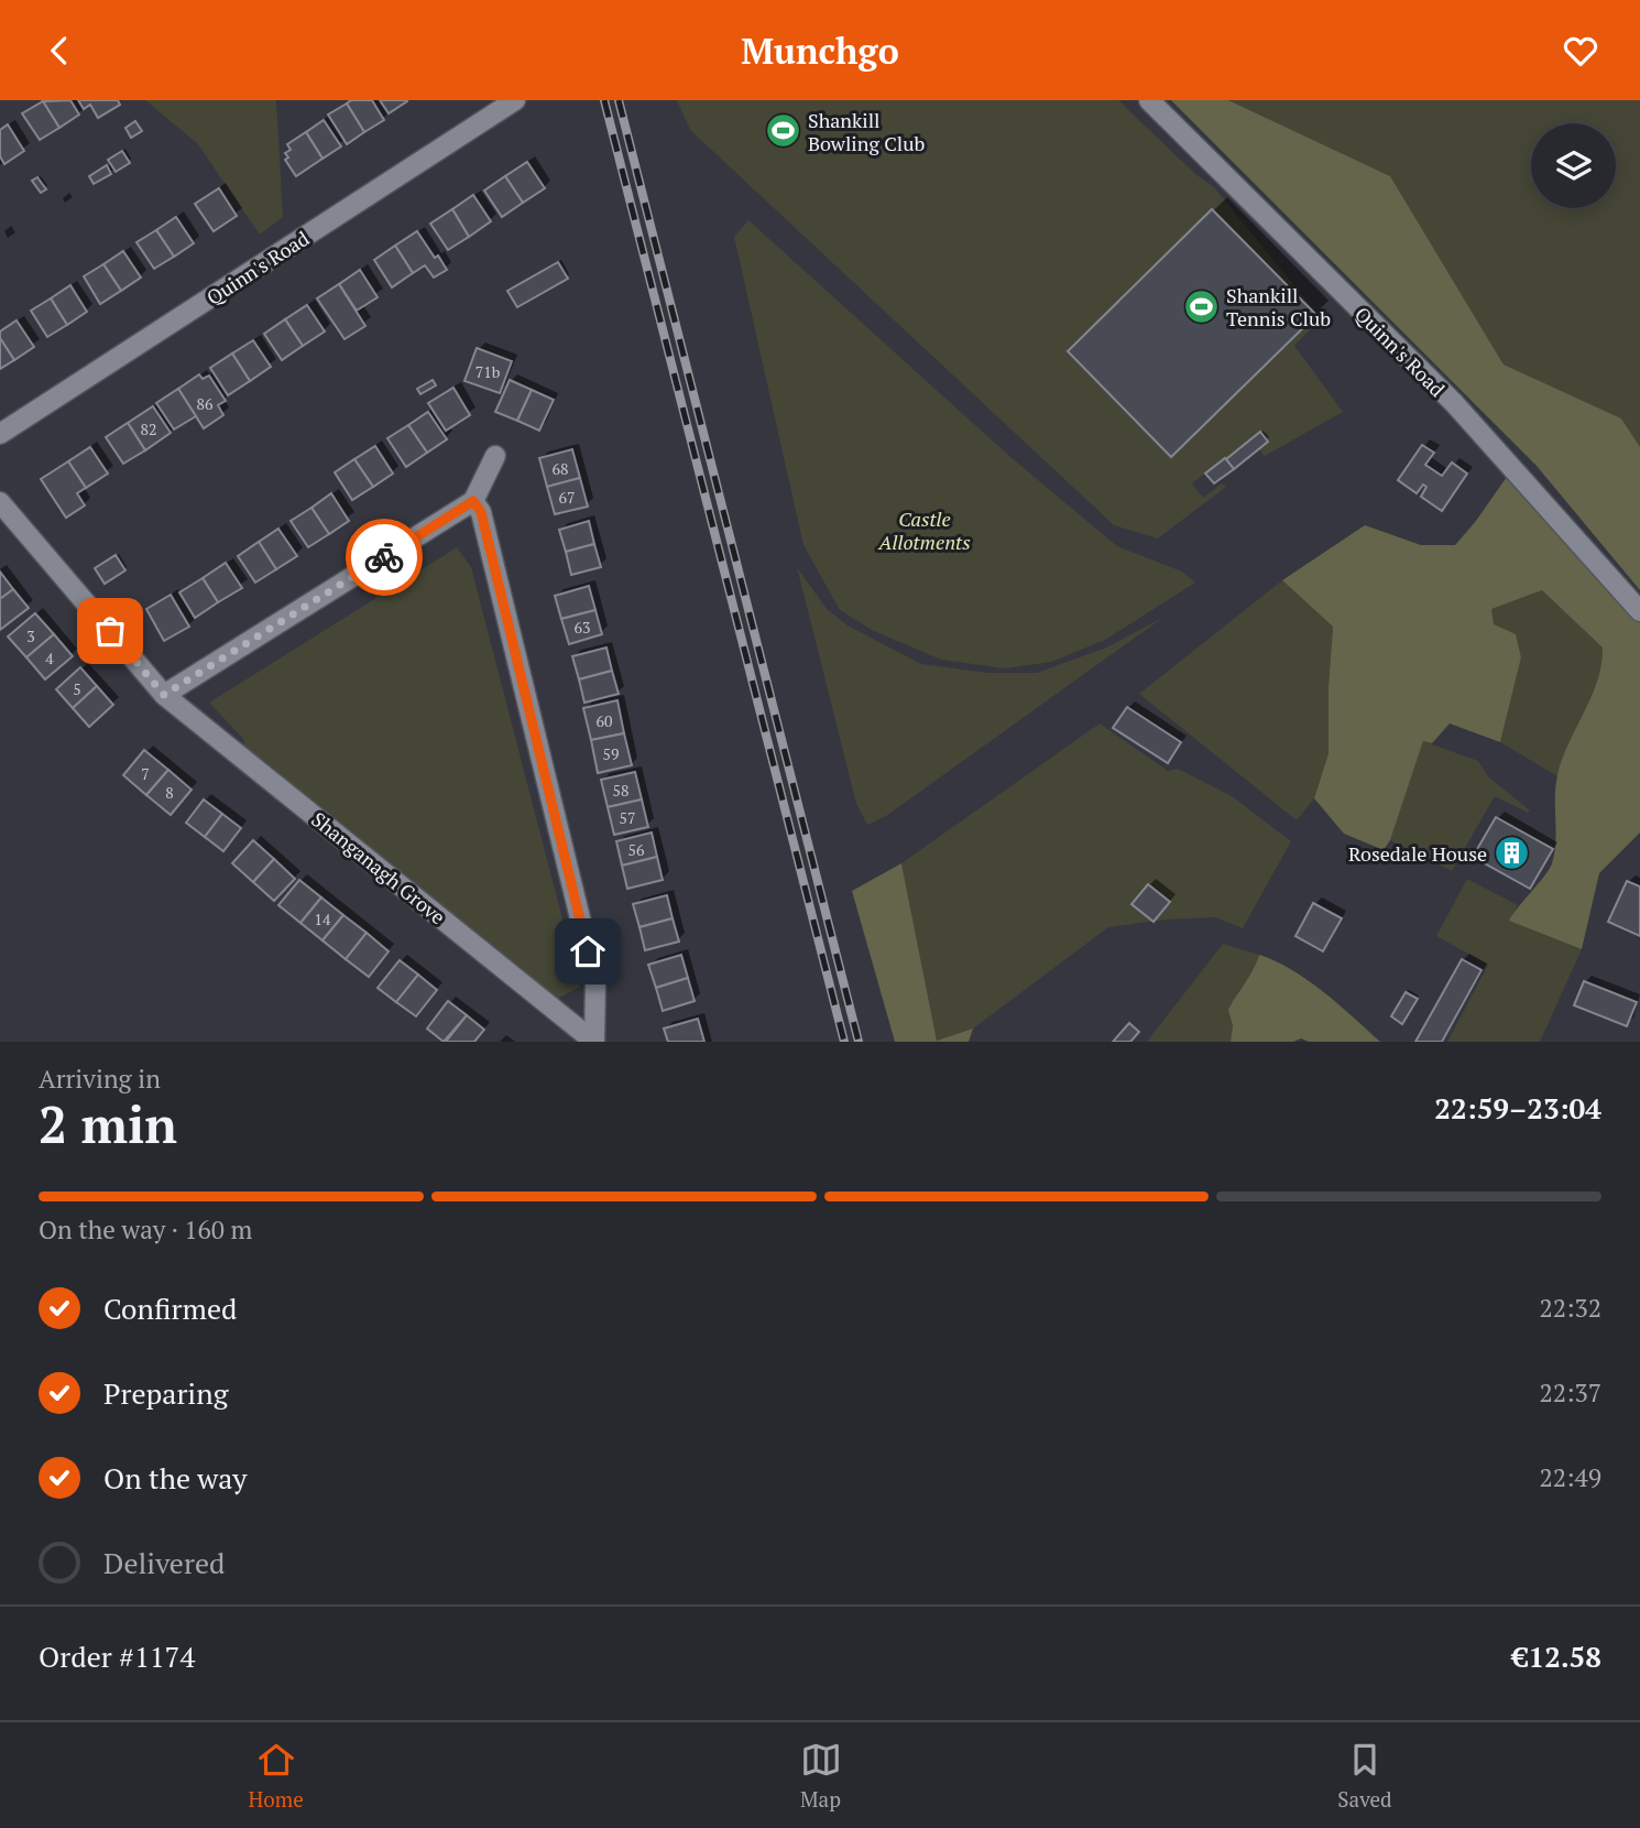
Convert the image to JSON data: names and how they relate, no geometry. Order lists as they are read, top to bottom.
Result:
{
  "streets": {
    "street": ["Quinn's Road", "Shanganagh Grove"]
  },
  "parks": ["Castle Allotments"],
  "places": {
    "sports": ["Shankill Bowling Club", "Shankill Tennis Club"],
    "building": ["Rosedale House"]
  },
  "house_numbers": [
    "71b",
    "86",
    "82",
    "68",
    "67",
    "63",
    "3",
    "4",
    "5",
    "60",
    "59",
    "7",
    "58",
    "8",
    "57",
    "56",
    "14"
  ],
  "page": {
    "header": "Munchgo",
    "heading": ["2 min", "Arriving in", "22:59–23:04"],
    "panel": ["Order #1174", "€12.58"],
    "bar": "On the way · 160 m",
    "list": [
      ["Confirmed", "22:32"],
      ["Preparing", "22:37"],
      ["On the way", "22:49"],
      "Delivered"
    ],
    "tabs": ["Home", "Map", "Saved"]
  }
}
